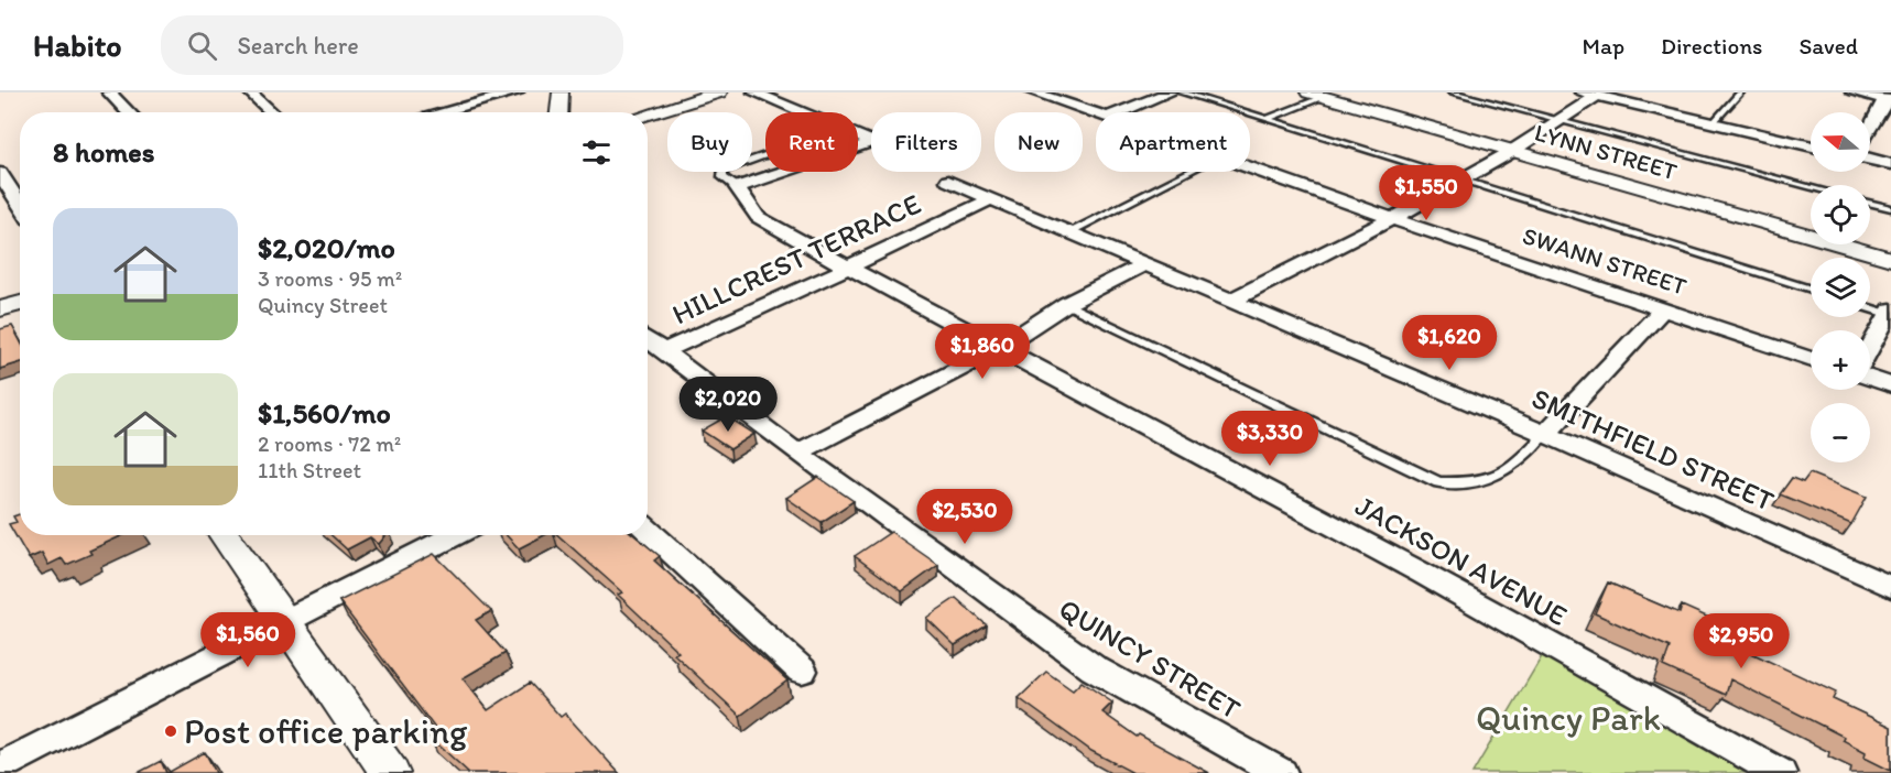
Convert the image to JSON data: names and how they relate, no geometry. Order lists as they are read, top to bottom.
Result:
{
  "streets": {
    "street": [
      "LYNN STREET",
      "HILLCREST TERRACE",
      "SWANN STREET",
      "SMITHFIELD STREET",
      "JACKSON AVENUE",
      "QUINCY STREET"
    ]
  },
  "crossings": [
    ["HILLCREST TERRACE", "SMITHFIELD STREET"],
    ["HILLCREST TERRACE", "JACKSON AVENUE"],
    ["HILLCREST TERRACE", "QUINCY STREET"]
  ],
  "parks": ["Quincy Park"],
  "places": ["Post office parking"],
  "north": "left",
  "page": {
    "header": "Habito",
    "search": "Search here",
    "nav": ["Map", "Directions", "Saved"],
    "map_buttons": ["+", "−"],
    "chip": [
      "Buy",
      "Rent",
      "Filters",
      "New",
      "Apartment"
    ],
    "heading": "8 homes",
    "price": [
      "$1,550",
      "$1,620",
      "$1,860",
      "$2,020",
      "$3,330",
      "$2,530",
      "$1,560",
      "$2,950"
    ],
    "list": [
      {
        "name": "$2,020/mo",
        "note": "3 rooms · 95 m² · Quincy Street"
      },
      {
        "name": "$1,560/mo",
        "note": "2 rooms · 72 m² · 11th Street"
      }
    ]
  }
}
